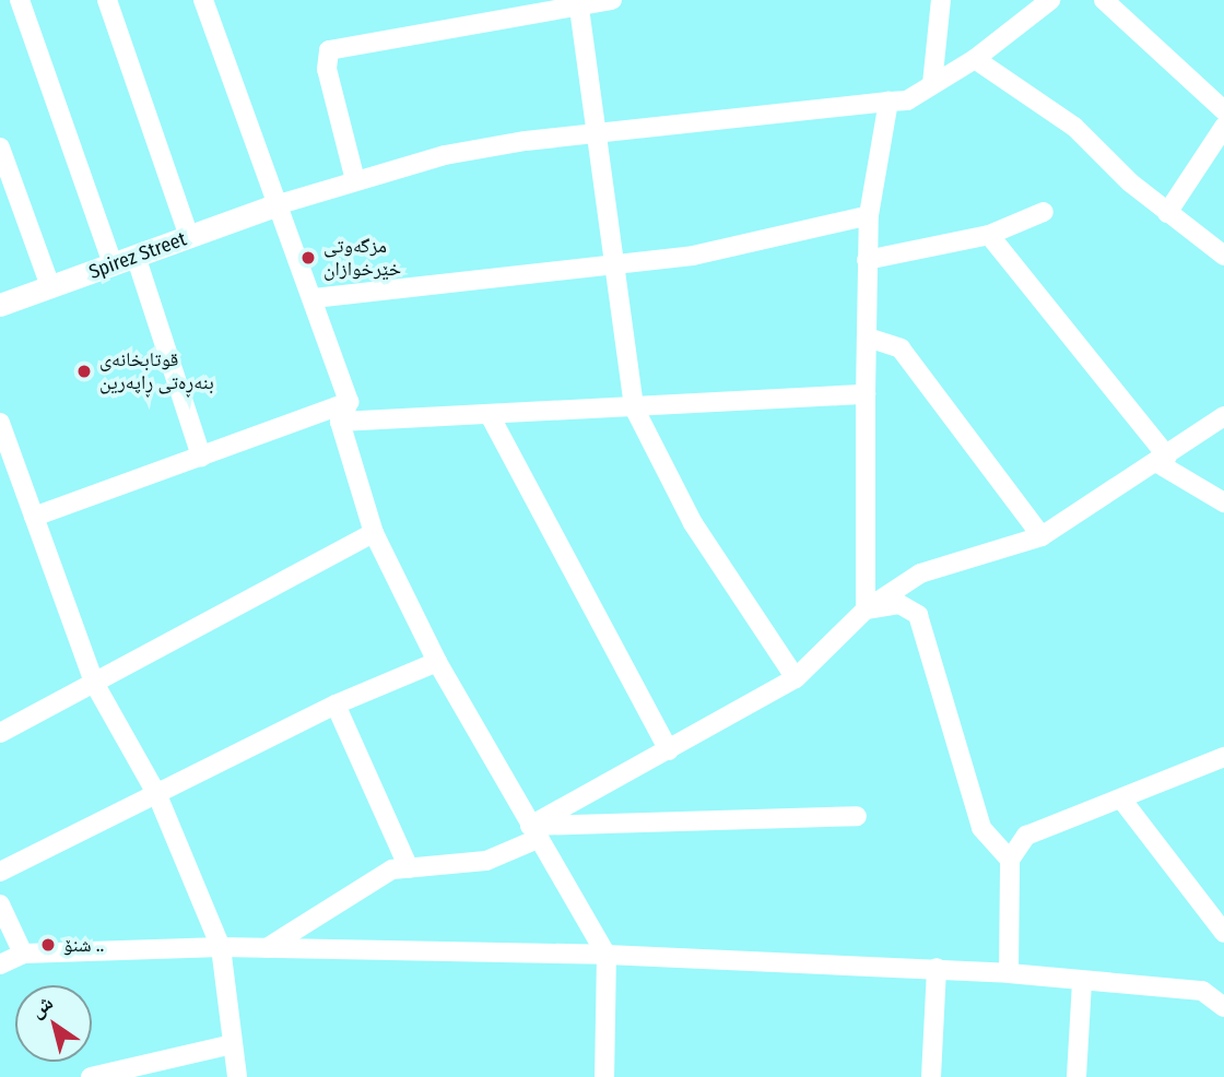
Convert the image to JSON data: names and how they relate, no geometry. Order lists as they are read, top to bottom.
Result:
{
  "streets": {
    "main road": ["Spirez Street"]
  },
  "places": ["مزگەوتی خێرخوازان", "قوتابخانەی بنەڕەتی ڕاپەرین", "شنۆ .."],
  "north": "top left"
}
